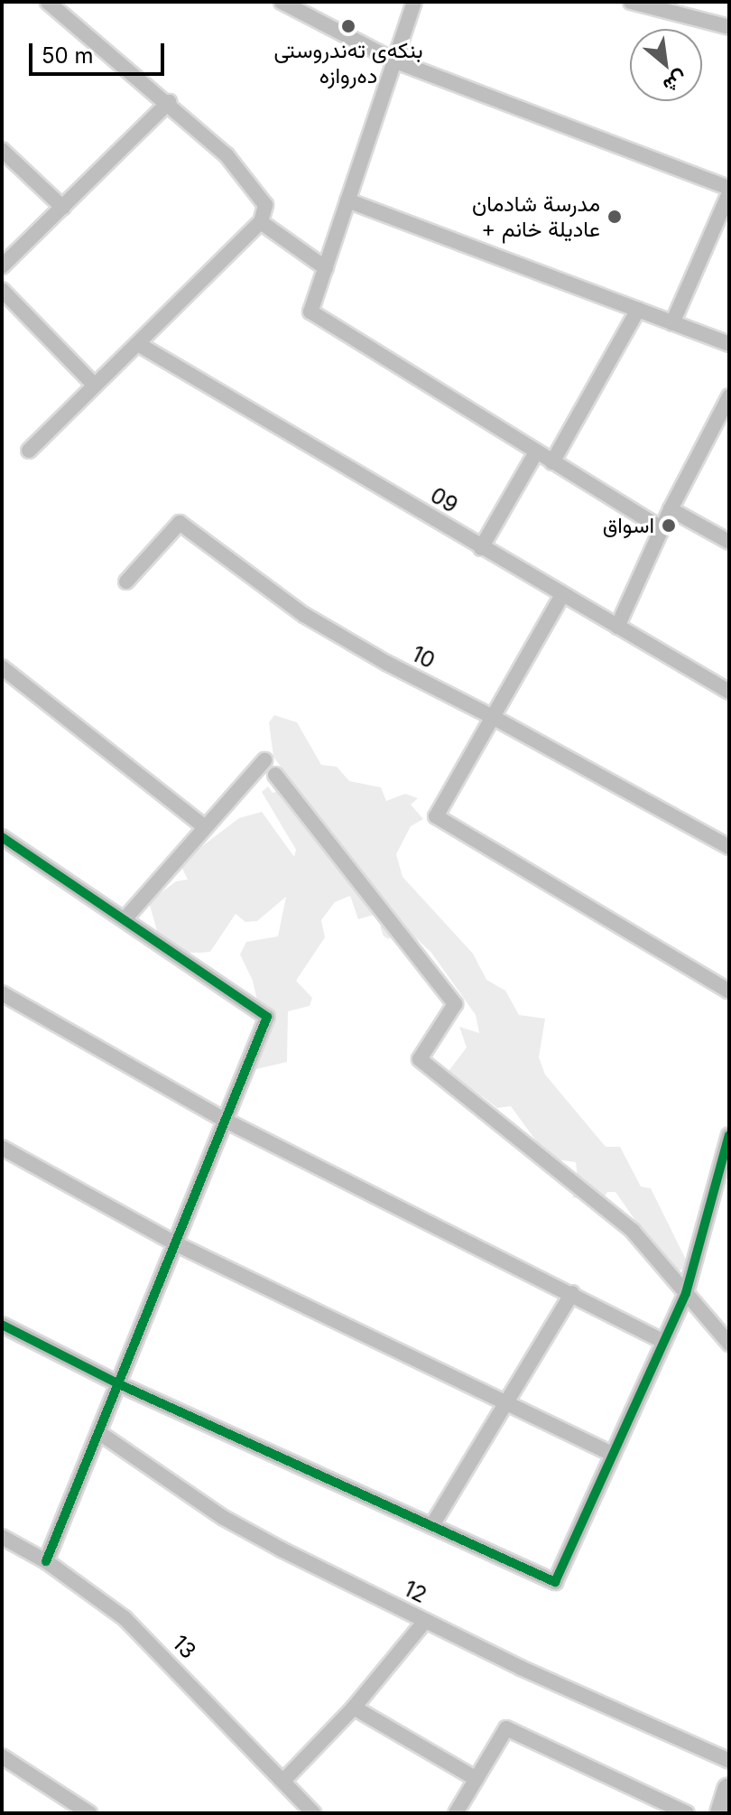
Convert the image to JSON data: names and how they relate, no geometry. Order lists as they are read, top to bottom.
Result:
{
  "streets": {
    "street": [
      "09",
      "10",
      "12",
      "13"
    ]
  },
  "places": ["بنکەی تەندروستی دەروازە", "مدرسة شادمان + عاديلة خانم", "اسواق"],
  "scale_bar": "50 m",
  "north": "bottom right"
}
